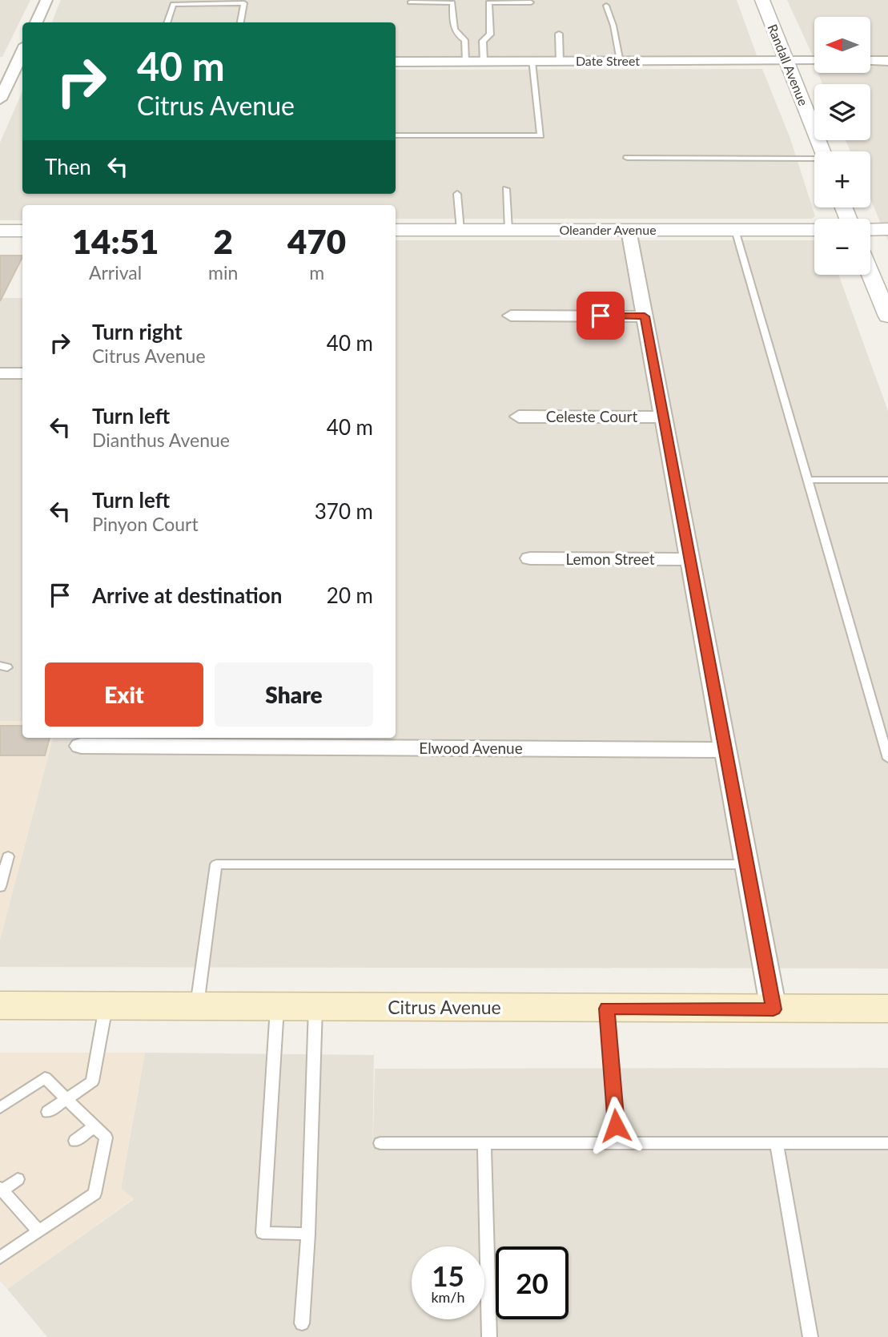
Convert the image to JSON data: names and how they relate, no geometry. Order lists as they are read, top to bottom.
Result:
{
  "streets": {
    "main road": ["Citrus Avenue"],
    "street": [
      "Date Street",
      "Randall Avenue",
      "Oleander Avenue",
      "Celeste Court",
      "Lemon Street",
      "Elwood Avenue"
    ]
  },
  "crossings": [
    ["Date Street", "Randall Avenue"]
  ],
  "north": "left",
  "page": {
    "map_buttons": ["+", "−"],
    "turn": ["40 m", "Citrus Avenue"],
    "then": "Then",
    "eta": [
      "14:51",
      "Arrival",
      "2",
      "min",
      "470",
      "m"
    ],
    "list": [
      {
        "name": "Turn right",
        "note": "Citrus Avenue",
        "value": "40 m"
      },
      {
        "name": "Turn left",
        "note": "Dianthus Avenue",
        "value": "40 m"
      },
      {
        "name": "Turn left",
        "note": "Pinyon Court",
        "value": "370 m"
      },
      {
        "name": "Arrive at destination",
        "value": "20 m"
      }
    ],
    "buttons": ["Exit", "Share"],
    "speed": "15 km/h",
    "limit": "20"
  }
}
